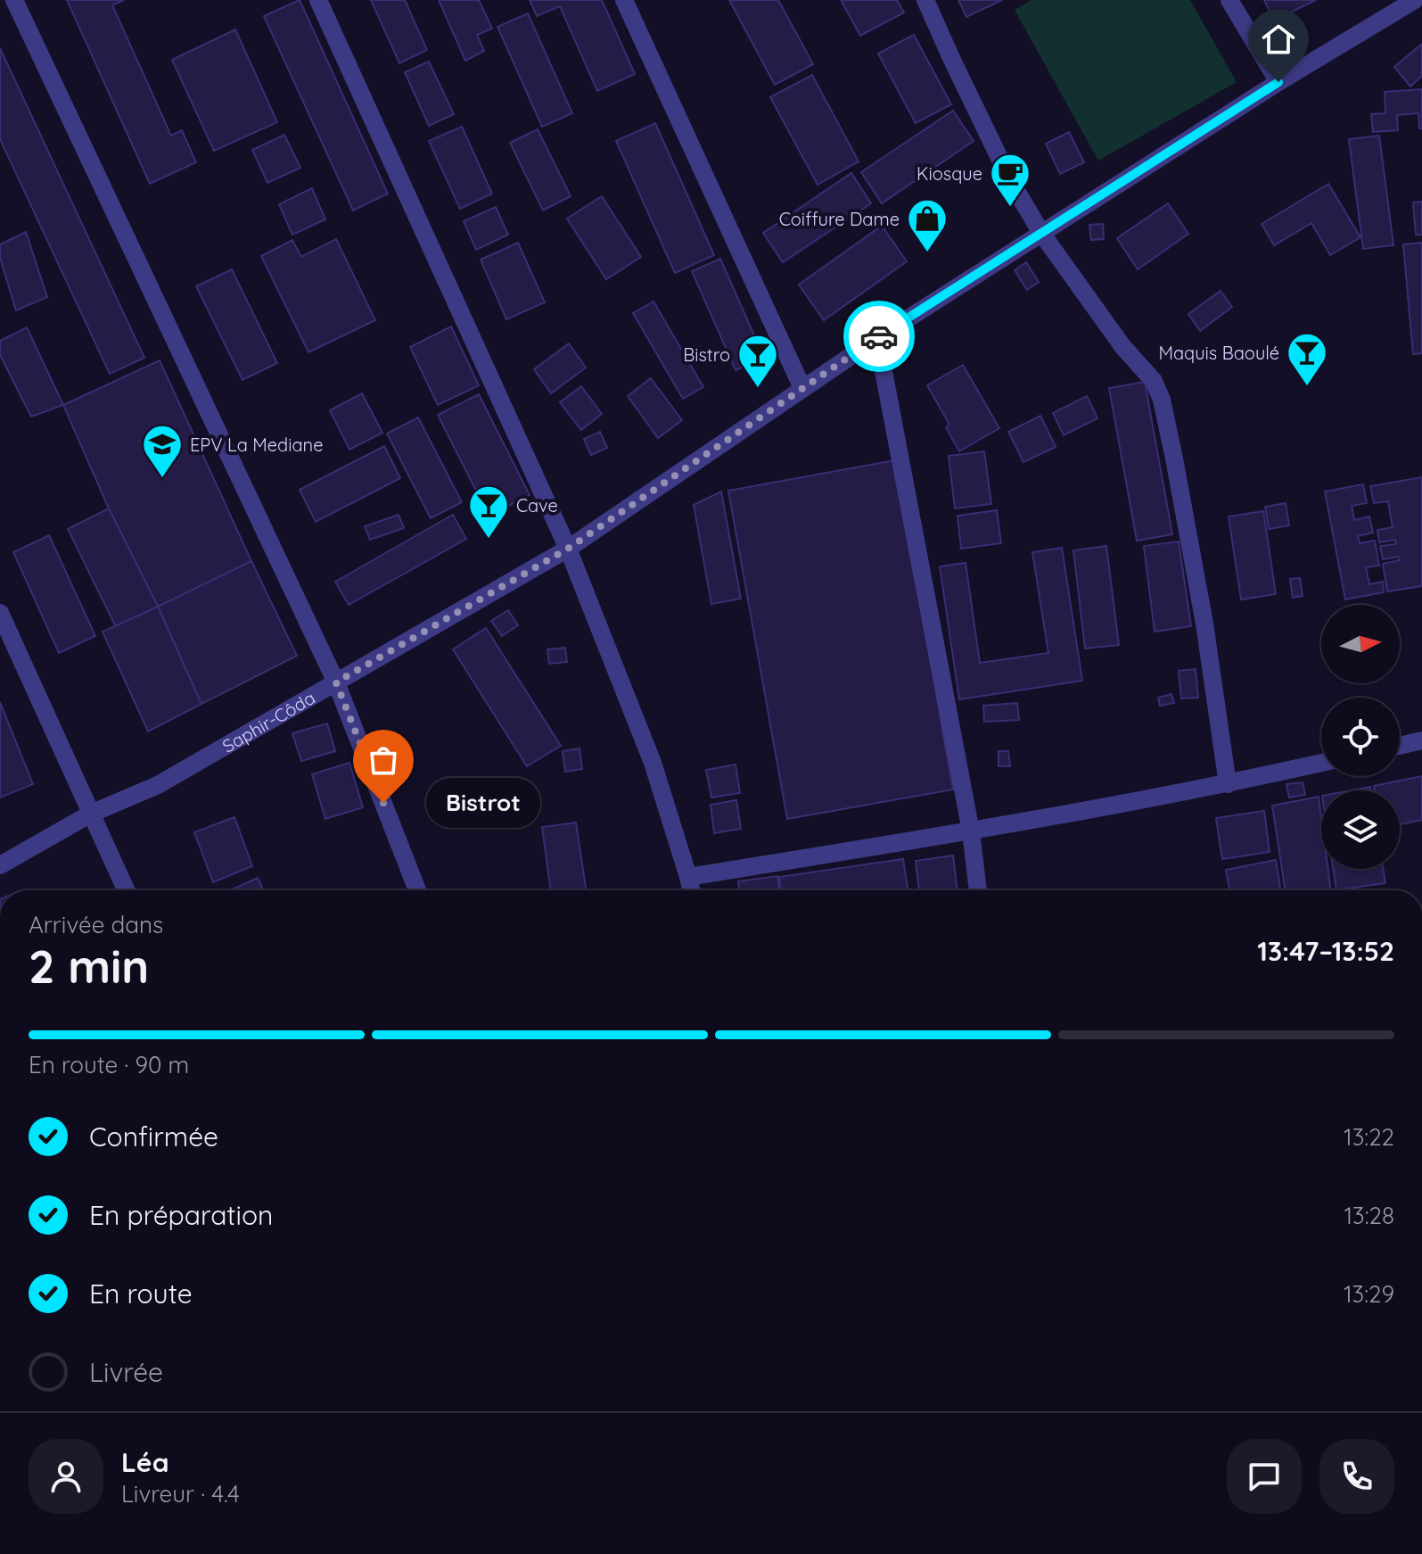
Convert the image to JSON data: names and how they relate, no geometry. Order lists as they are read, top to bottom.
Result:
{
  "streets": {
    "street": ["Saphir-Côda"]
  },
  "places": {
    "cafe": ["Kiosque"],
    "shop": ["Coiffure Dame"],
    "bar": ["Maquis Baoulé", "Bistro", "Cave"],
    "school or university": ["EPV La Mediane"],
    "other": ["Bistrot"]
  },
  "north": "right",
  "page": {
    "bubble": "Bistrot",
    "heading": ["2 min", "Arrivée dans", "13:47–13:52"],
    "panel": ["Léa", "Livreur · 4.4"],
    "bar": "En route · 90 m",
    "list": [
      ["Confirmée", "13:22"],
      ["En préparation", "13:28"],
      ["En route", "13:29"],
      "Livrée"
    ]
  }
}
